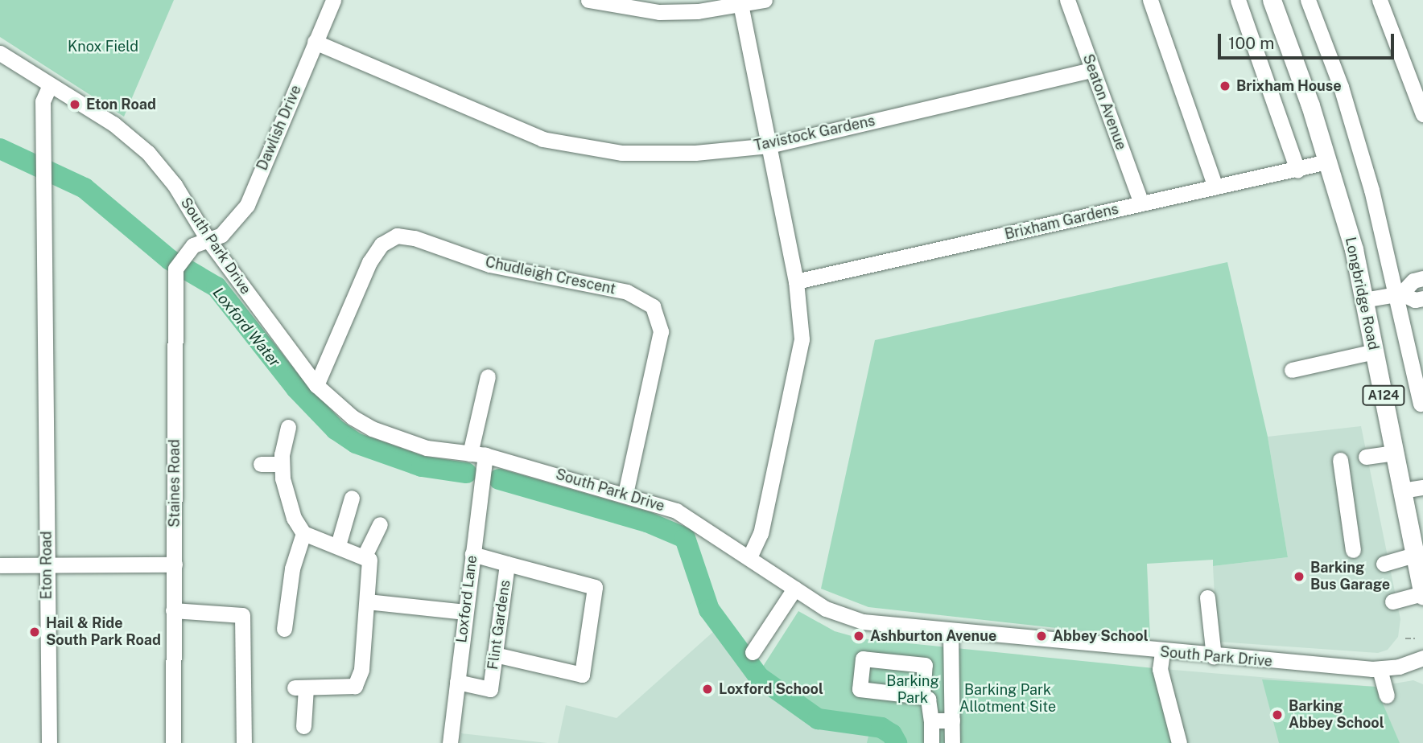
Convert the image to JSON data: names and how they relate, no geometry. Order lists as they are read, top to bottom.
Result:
{
  "streets": {
    "main road": ["Longbridge Road", "A124"],
    "street": [
      "Seaton Avenue",
      "Dawlish Drive",
      "Tavistock Gardens",
      "Brixham Gardens",
      "South Park Drive",
      "Chudleigh Crescent",
      "Staines Road",
      "Eton Road",
      "Loxford Lane",
      "Flint Gardens"
    ]
  },
  "crossings": [
    ["Seaton Avenue", "Tavistock Gardens"],
    ["Seaton Avenue", "Brixham Gardens"],
    ["Dawlish Drive", "Tavistock Gardens"],
    ["Dawlish Drive", "South Park Drive"],
    ["Dawlish Drive", "Staines Road"],
    ["Brixham Gardens", "Longbridge Road"],
    ["South Park Drive", "Chudleigh Crescent"],
    ["South Park Drive", "Staines Road"],
    ["South Park Drive", "Eton Road"],
    ["South Park Drive", "Loxford Lane"],
    ["Loxford Lane", "Flint Gardens"]
  ],
  "water": ["Loxford Water"],
  "parks": ["Knox Field", "Barking Park", "Barking Park Allotment Site"],
  "places": [
    "Brixham House",
    "Eton Road",
    "Barking Bus Garage",
    "Hail & Ride South Park Road",
    "Ashburton Avenue",
    "Abbey School",
    "Loxford School",
    "Barking Abbey School"
  ],
  "scale_bar": "100 m"
}
